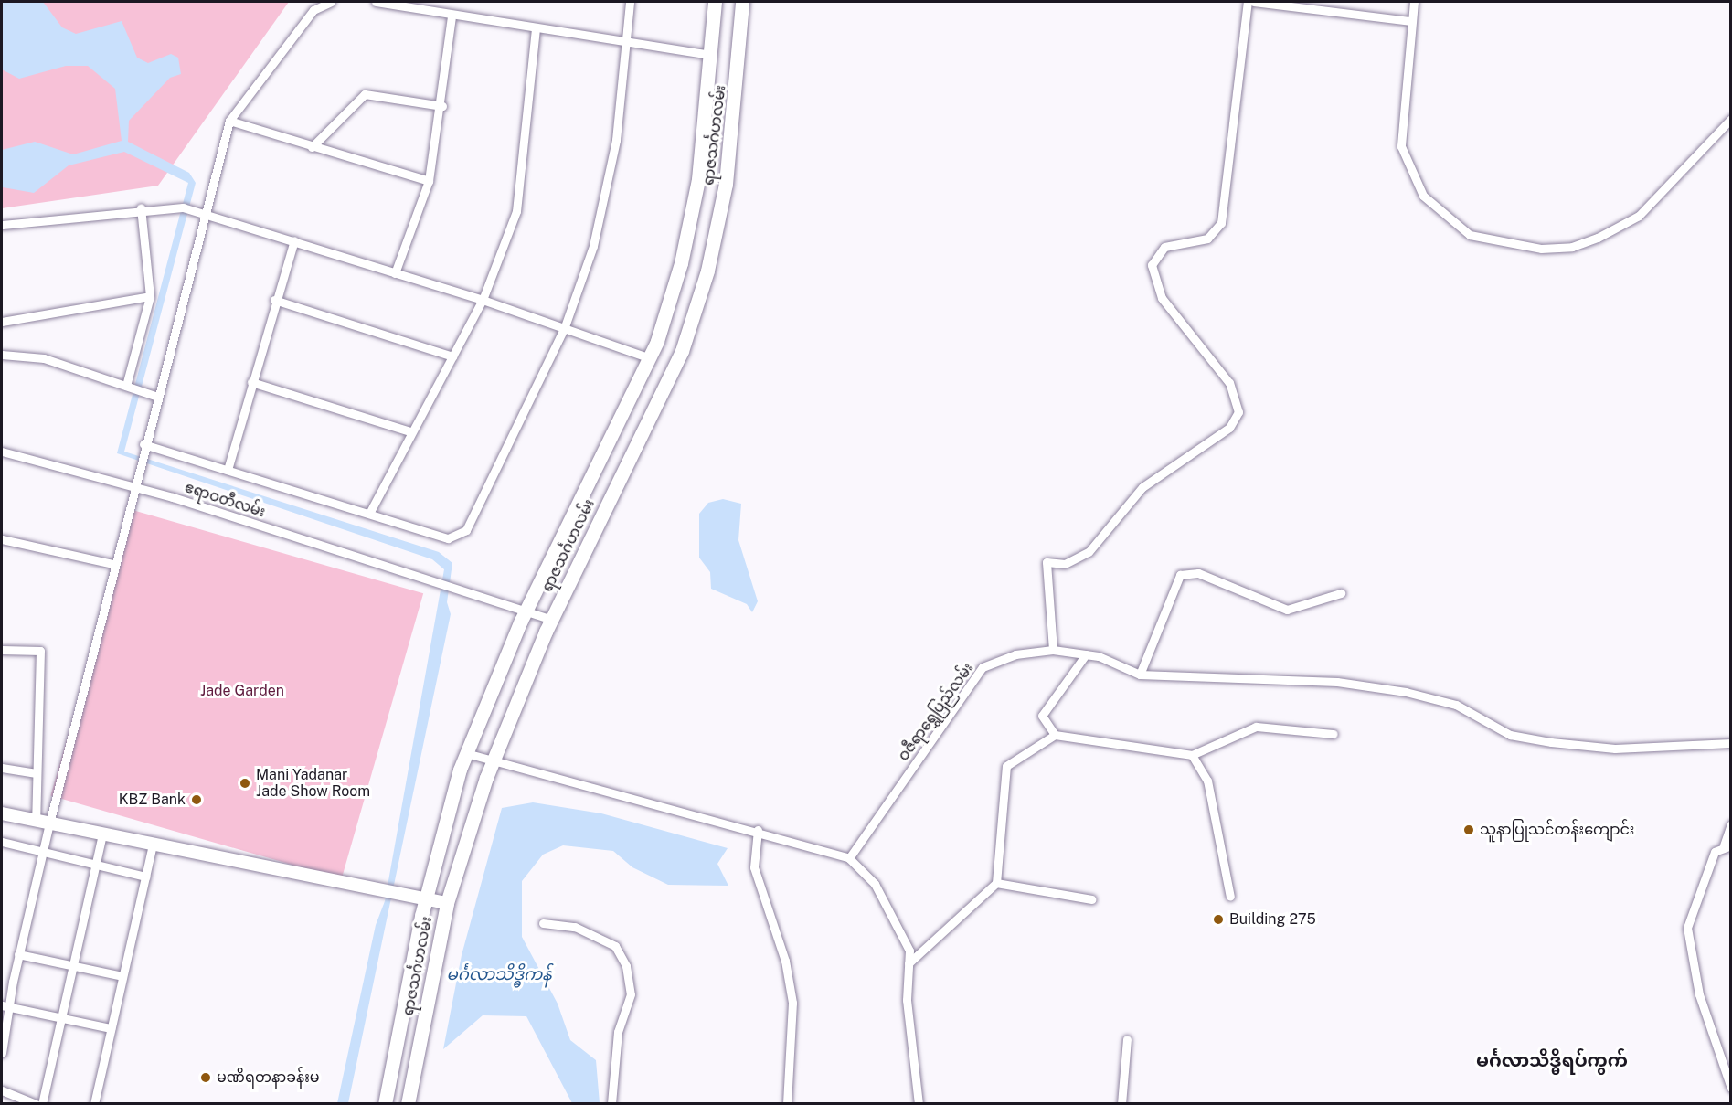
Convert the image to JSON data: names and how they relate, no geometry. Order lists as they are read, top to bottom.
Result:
{
  "streets": {
    "main road": ["ရာဇသင်္ဂဟလမ်း"],
    "street": ["ဧရာဝတီလမ်း", "ဝဇီရာရွှေပြည်လမ်း"]
  },
  "crossings": [
    ["ရာဇသင်္ဂဟလမ်း", "ဧရာဝတီလမ်း"]
  ],
  "districts": ["မင်္ဂလာသိဒ္ဓိရပ်ကွက်"],
  "water": ["မင်္ဂလာသိဒ္ဓိကန်"],
  "parks": ["Jade Garden"],
  "places": [
    "Mani Yadanar Jade Show Room",
    "KBZ Bank",
    "သူနာပြုသင်တန်းကျောင်း",
    "Building 275",
    "မဏိရတနာခန်းမ"
  ]
}
